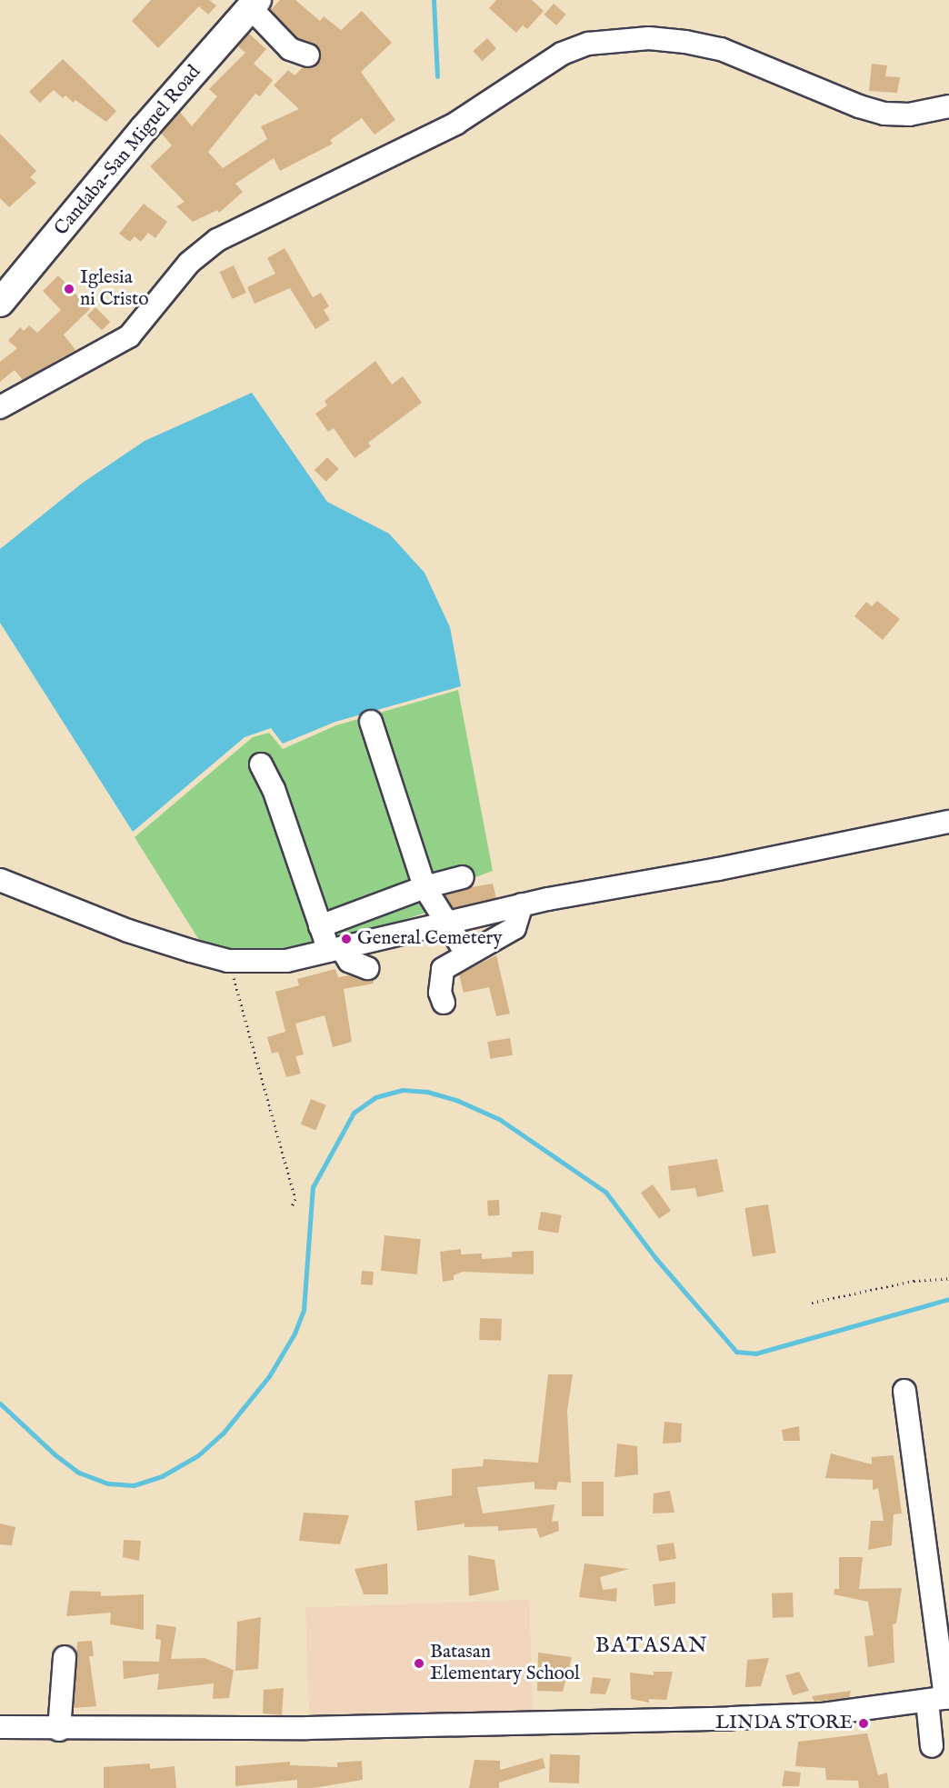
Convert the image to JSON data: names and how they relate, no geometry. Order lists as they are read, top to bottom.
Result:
{
  "streets": {
    "main road": ["Candaba-San Miguel Road"]
  },
  "districts": ["BATASAN"],
  "places": [
    "Iglesia ni Cristo",
    "General Cemetery",
    "Batasan Elementary School",
    "LINDA STORE"
  ]
}
